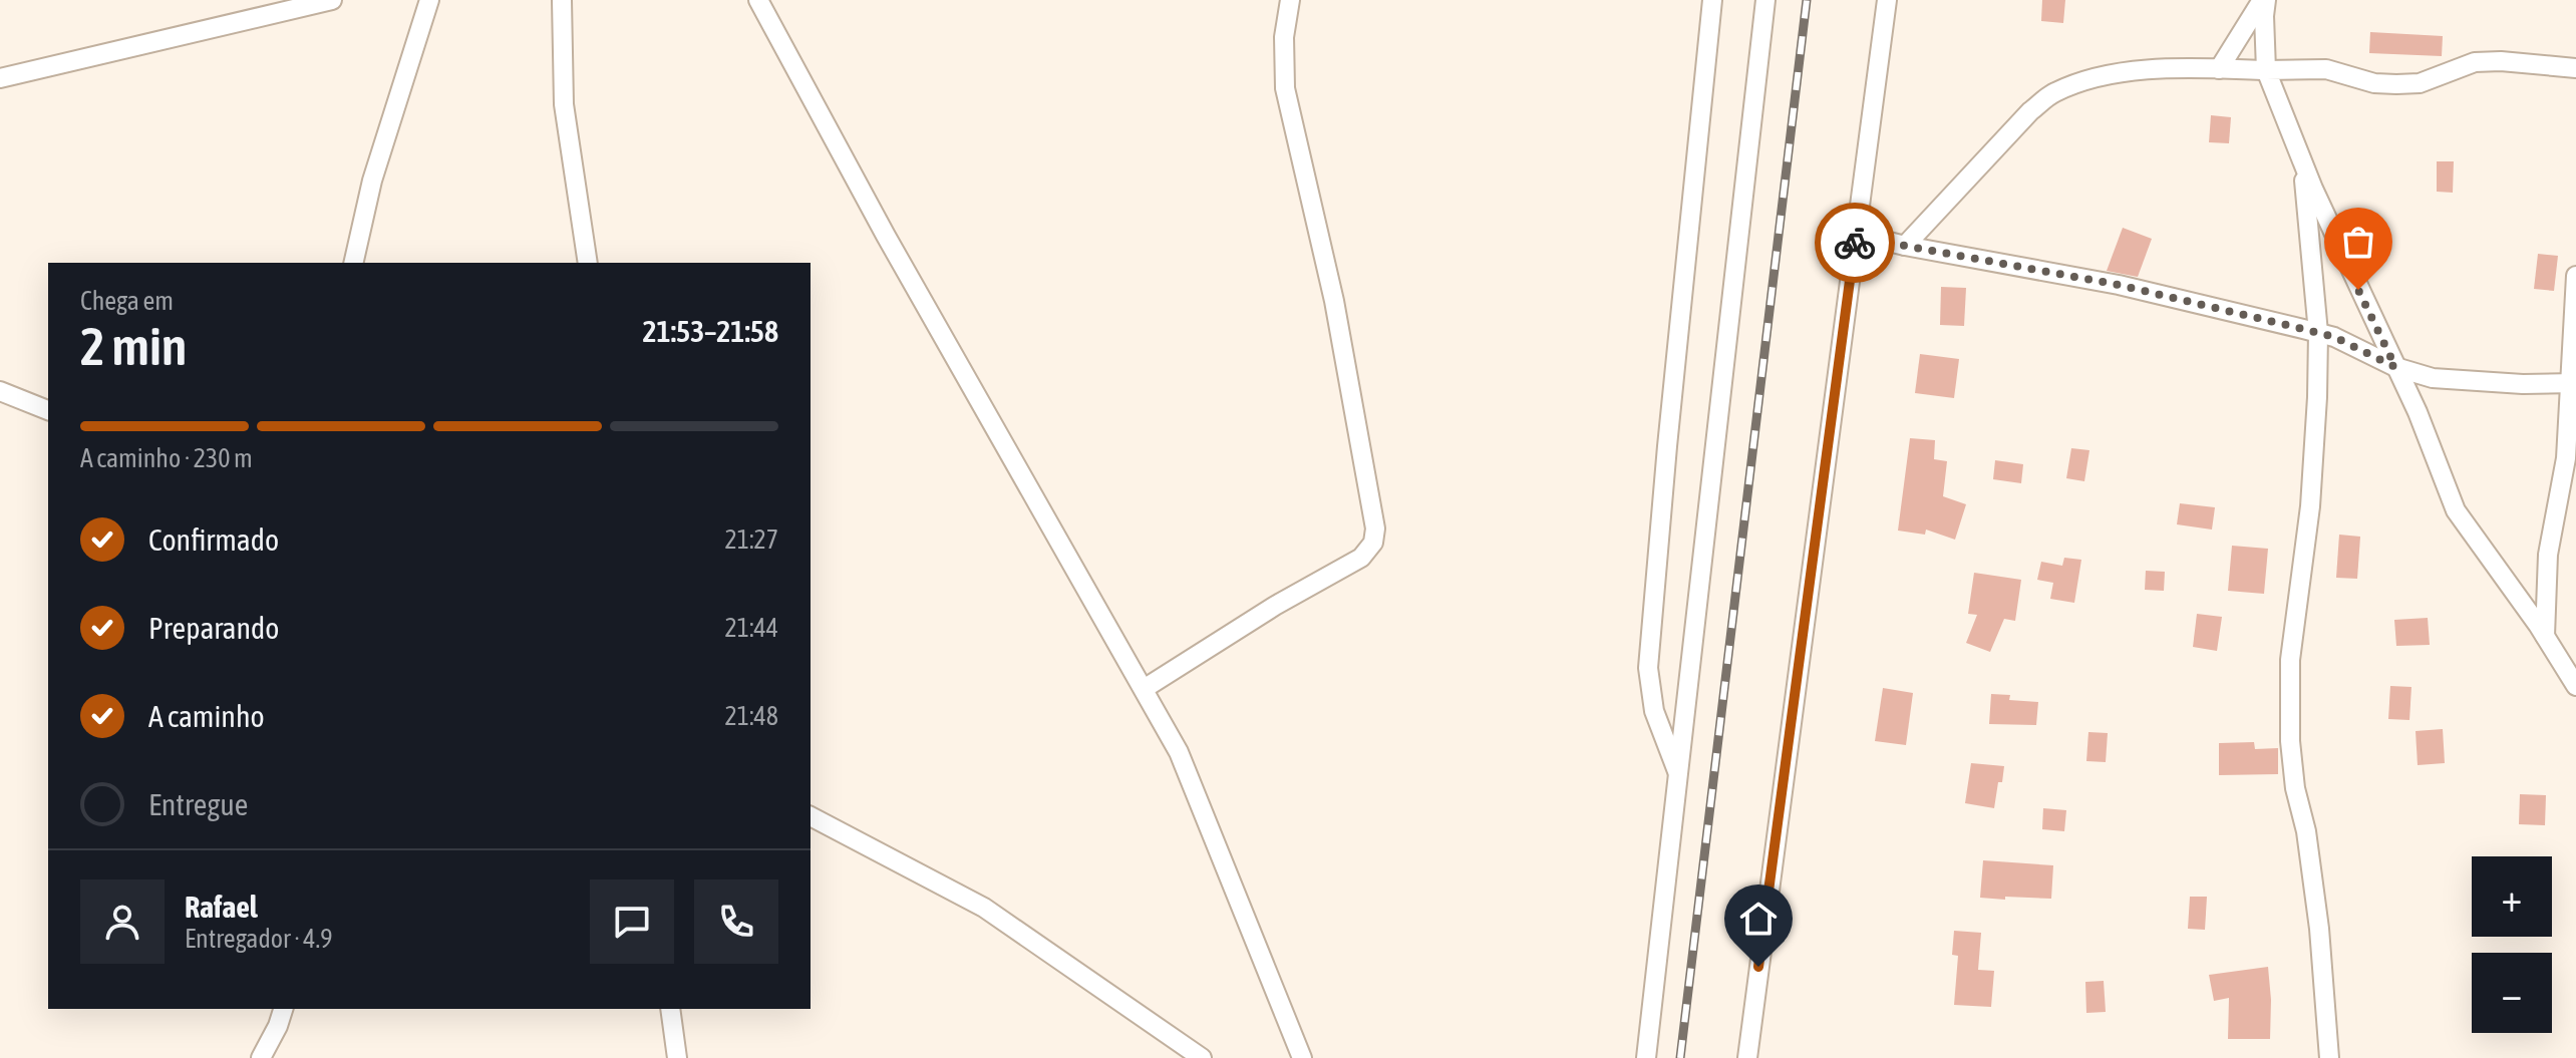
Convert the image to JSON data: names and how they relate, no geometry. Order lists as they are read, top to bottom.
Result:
{
  "page": {
    "heading": ["2 min", "Chega em", "21:53–21:58"],
    "panel": ["Rafael", "Entregador · 4.9"],
    "bar": "A caminho · 230 m",
    "list": [
      ["Confirmado", "21:27"],
      ["Preparando", "21:44"],
      ["A caminho", "21:48"],
      "Entregue"
    ],
    "map_buttons": ["+", "−"]
  }
}
